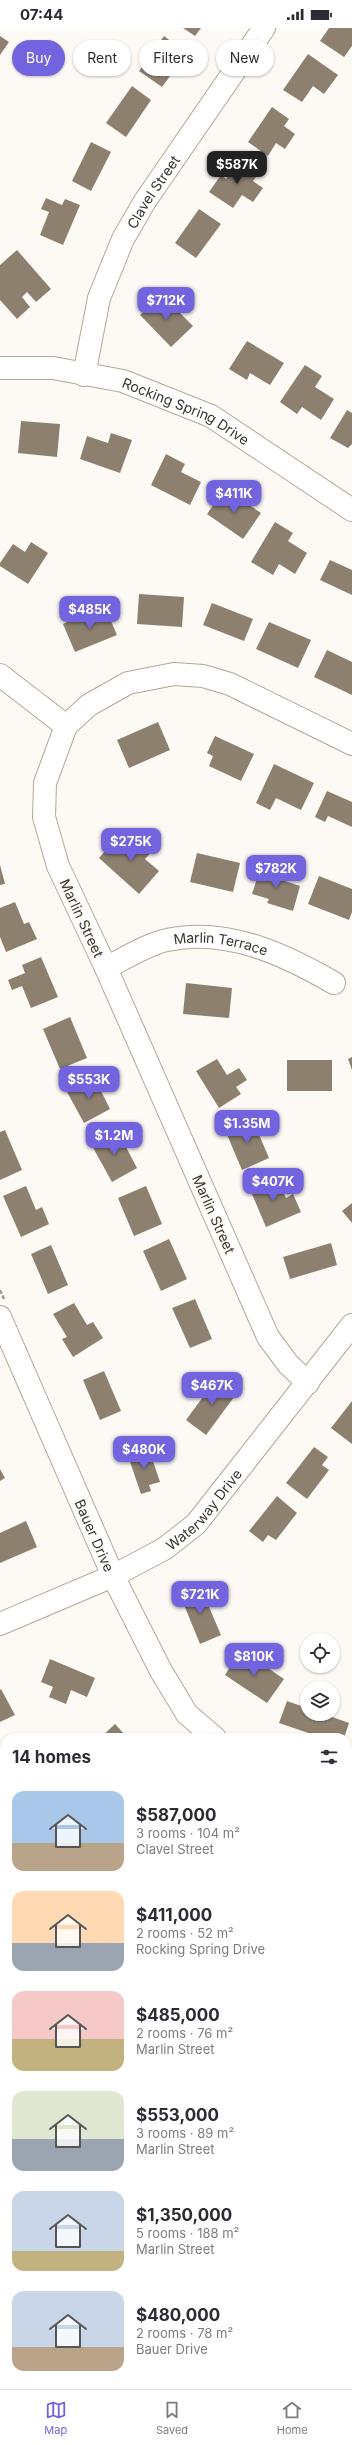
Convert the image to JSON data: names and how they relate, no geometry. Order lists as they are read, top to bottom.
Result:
{
  "streets": {
    "street": [
      "Clavel Street",
      "Rocking Spring Drive",
      "Marlin Street",
      "Marlin Terrace",
      "Waterway Drive",
      "Bauer Drive"
    ]
  },
  "crossings": [
    ["Clavel Street", "Rocking Spring Drive"],
    ["Marlin Street", "Marlin Terrace"],
    ["Marlin Street", "Waterway Drive"],
    ["Waterway Drive", "Bauer Drive"]
  ],
  "page": {
    "status": "07:44",
    "chip": [
      "Buy",
      "Rent",
      "Filters",
      "New"
    ],
    "price": [
      "$587K",
      "$712K",
      "$411K",
      "$485K",
      "$275K",
      "$782K",
      "$553K",
      "$1.35M",
      "$1.2M",
      "$407K",
      "$467K",
      "$480K",
      "$721K",
      "$810K"
    ],
    "heading": "14 homes",
    "list": [
      {
        "name": "$587,000",
        "note": "3 rooms · 104 m² · Clavel Street"
      },
      {
        "name": "$411,000",
        "note": "2 rooms · 52 m² · Rocking Spring Drive"
      },
      {
        "name": "$485,000",
        "note": "2 rooms · 76 m² · Marlin Street"
      },
      {
        "name": "$553,000",
        "note": "3 rooms · 89 m² · Marlin Street"
      },
      {
        "name": "$1,350,000",
        "note": "5 rooms · 188 m² · Marlin Street"
      },
      {
        "name": "$480,000",
        "note": "2 rooms · 78 m² · Bauer Drive"
      }
    ],
    "tabs": ["Map", "Saved", "Home"]
  }
}
